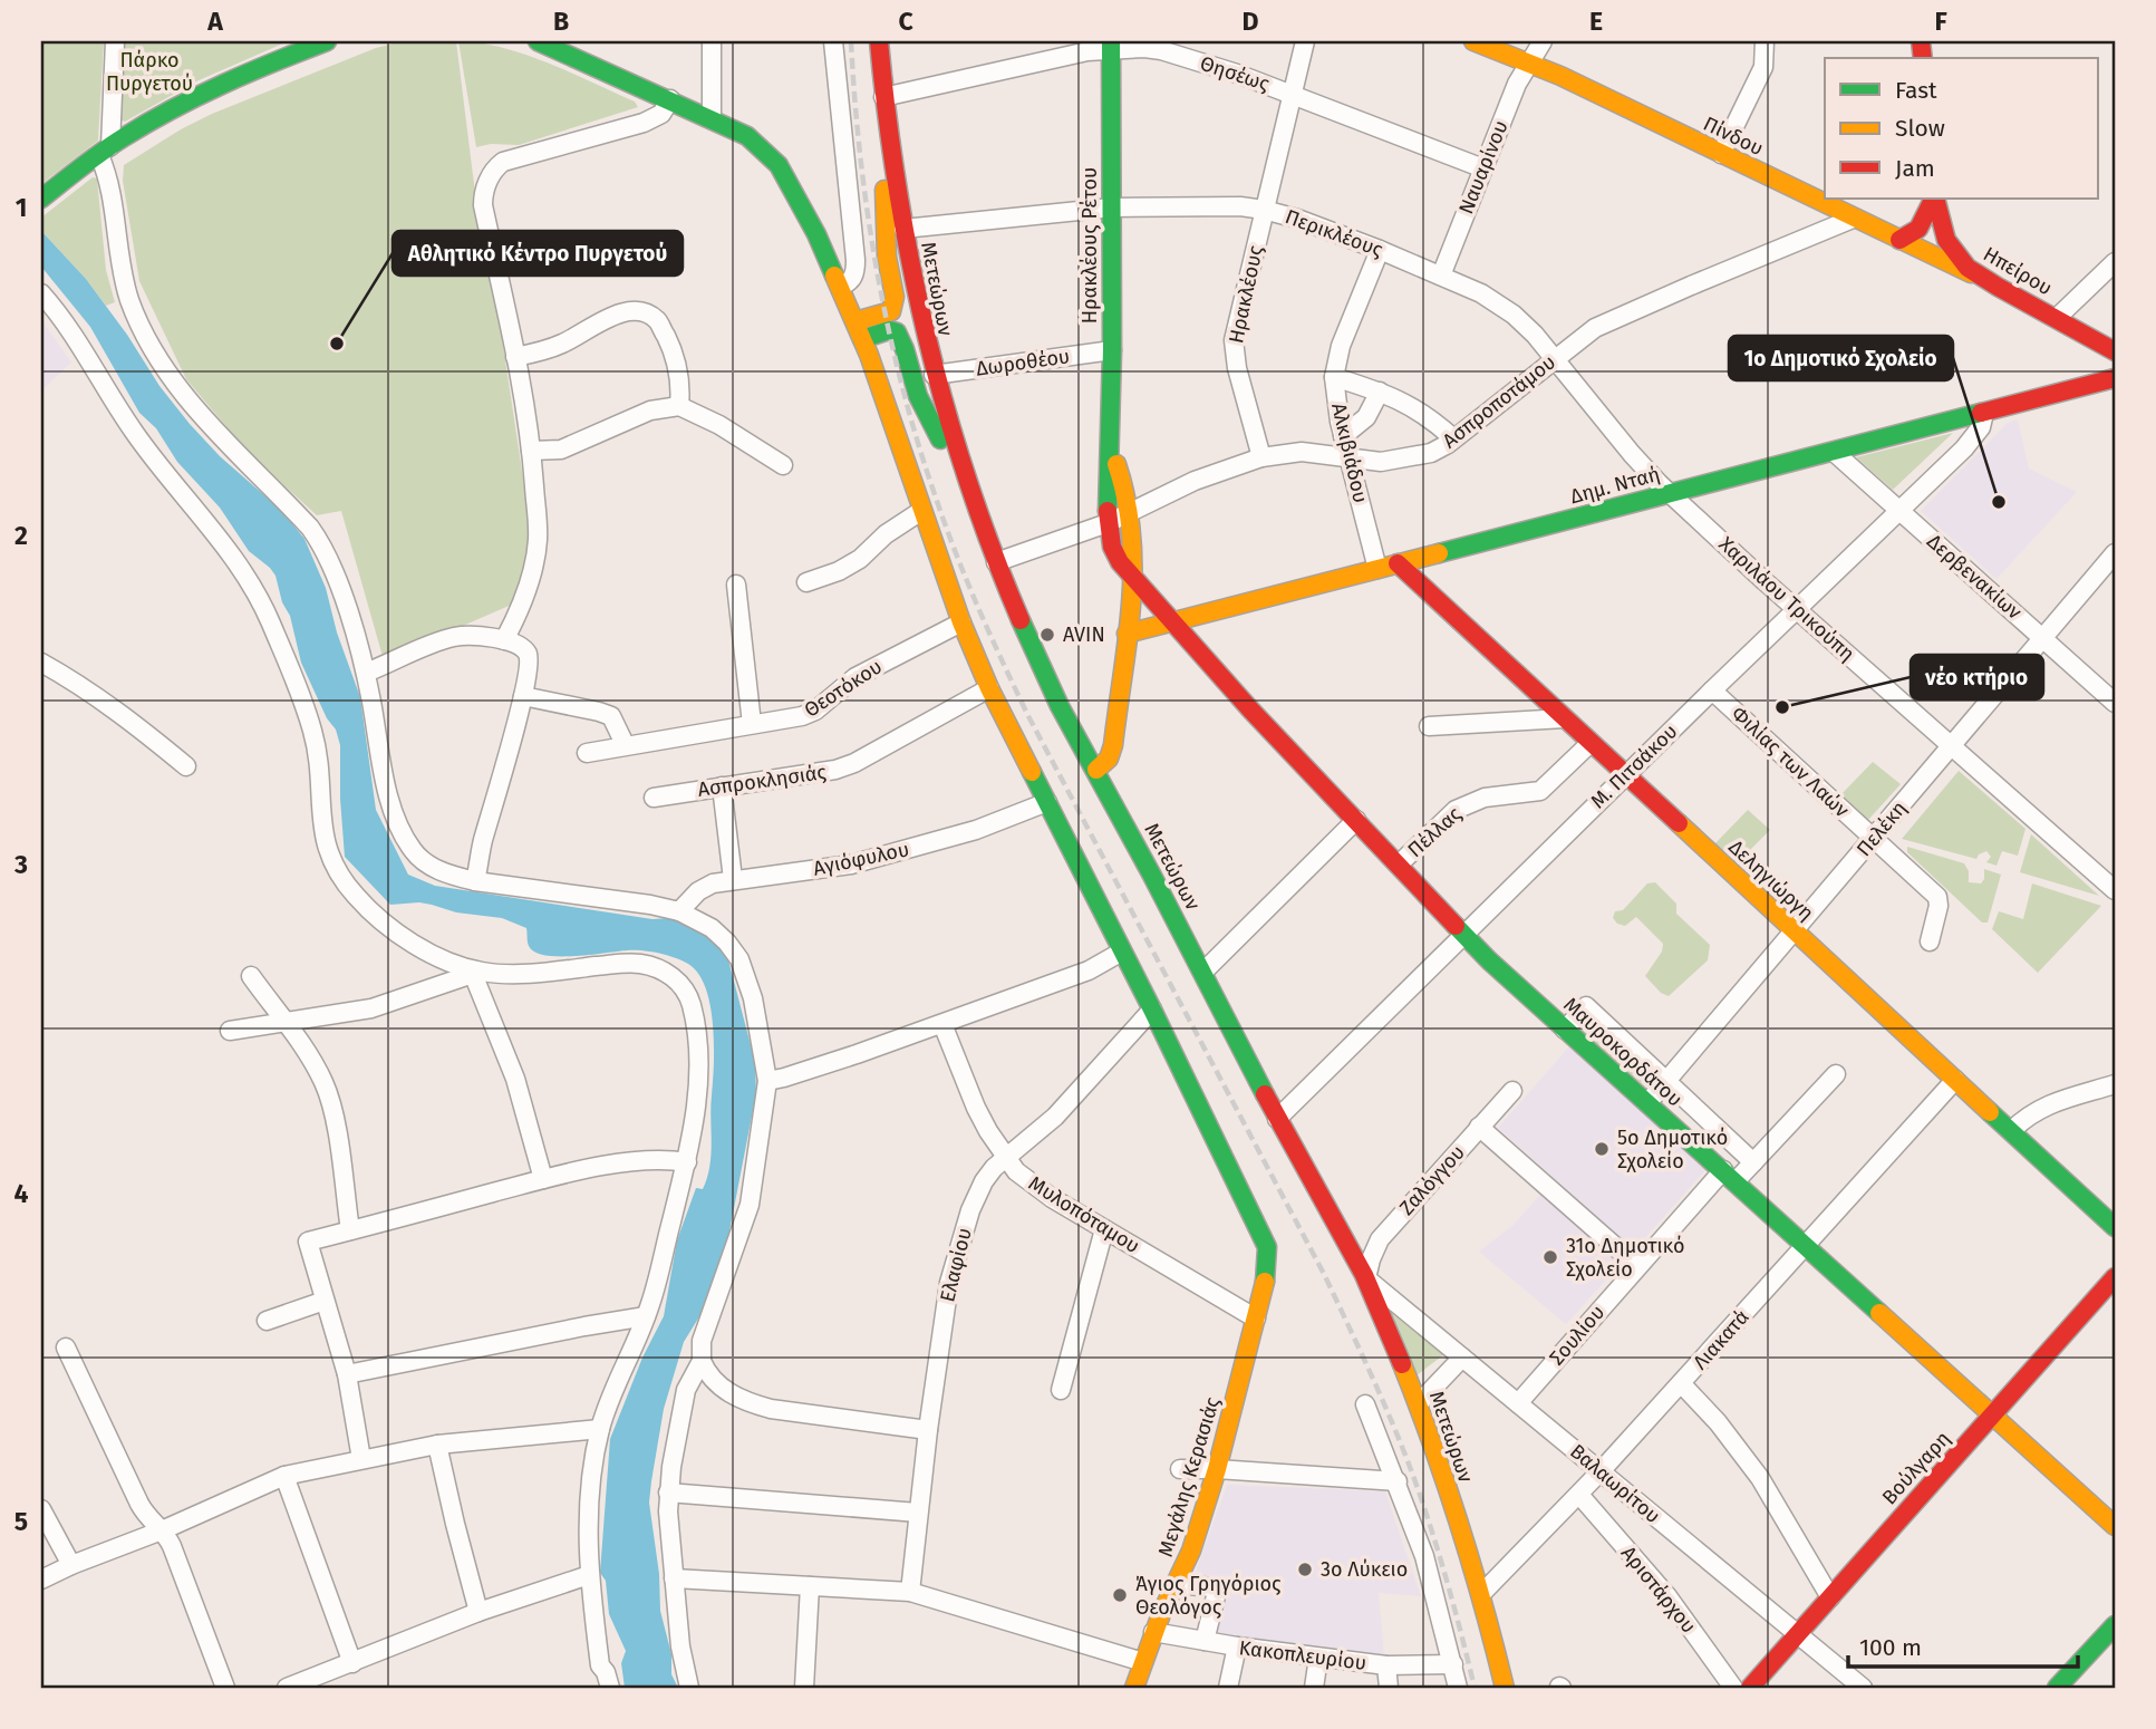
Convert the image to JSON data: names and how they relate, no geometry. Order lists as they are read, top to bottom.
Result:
{
  "streets": {
    "street": [
      "Θησέως",
      "Πίνδου",
      "Ναυαρίνου",
      "Περικλέους",
      "Ηρακλέους Ρέτου",
      "Ηπείρου",
      "Μετεώρων",
      "Ηρακλέους",
      "Δωροθέου",
      "Ασπροποτάμου",
      "Αλκιβιάδου",
      "Δημ. Νταή",
      "Δερβενακίων",
      "Χαριλάου Τρικούπη",
      "Θεοτόκου",
      "Φιλίας των Λαών",
      "Μ. Πιτσάκου",
      "Ασπροκλησιάς",
      "Πελέκη",
      "Πέλλας",
      "Αγιόφυλου",
      "Δεληγιώργη",
      "Μαυροκορδάτου",
      "Ζαλόγγου",
      "Μυλοπόταμου",
      "Ελαφίου",
      "Σουλίου",
      "Λιακατά",
      "Βούλγαρη",
      "Μεγάλης Κερασιάς",
      "Βαλαωρίτου",
      "Αριστάρχου",
      "Κακοπλευρίου"
    ]
  },
  "crossings": [
    ["Θησέως", "Ναυαρίνου"],
    ["Θησέως", "Ηρακλέους Ρέτου"],
    ["Θησέως", "Μετεώρων"],
    ["Θησέως", "Ηρακλέους"],
    ["Πίνδου", "Ναυαρίνου"],
    ["Πίνδου", "Ηπείρου"],
    ["Πίνδου", "Ασπροποτάμου"],
    ["Ναυαρίνου", "Περικλέους"],
    ["Περικλέους", "Ηρακλέους Ρέτου"],
    ["Περικλέους", "Μετεώρων"],
    ["Περικλέους", "Ηρακλέους"],
    ["Περικλέους", "Ασπροποτάμου"],
    ["Περικλέους", "Αλκιβιάδου"],
    ["Περικλέους", "Δημ. Νταή"],
    ["Περικλέους", "Χαριλάου Τρικούπη"],
    ["Ηρακλέους Ρέτου", "Δωροθέου"],
    ["Ηρακλέους Ρέτου", "Μαυροκορδάτου"],
    ["Μετεώρων", "Δωροθέου"],
    ["Μετεώρων", "Ασπροποτάμου"],
    ["Μετεώρων", "Μ. Πιτσάκου"],
    ["Μετεώρων", "Ζαλόγγου"],
    ["Μετεώρων", "Λιακατά"],
    ["Μετεώρων", "Βαλαωρίτου"],
    ["Ηρακλέους", "Ασπροποτάμου"],
    ["Ασπροποτάμου", "Αλκιβιάδου"],
    ["Ασπροποτάμου", "Μαυροκορδάτου"],
    ["Αλκιβιάδου", "Δημ. Νταή"],
    ["Δημ. Νταή", "Δερβενακίων"],
    ["Δημ. Νταή", "Χαριλάου Τρικούπη"],
    ["Δημ. Νταή", "Μ. Πιτσάκου"],
    ["Δημ. Νταή", "Δεληγιώργη"],
    ["Δημ. Νταή", "Μαυροκορδάτου"],
    ["Δερβενακίων", "Μ. Πιτσάκου"],
    ["Δερβενακίων", "Πελέκη"],
    ["Χαριλάου Τρικούπη", "Μ. Πιτσάκου"],
    ["Χαριλάου Τρικούπη", "Πελέκη"],
    ["Θεοτόκου", "Μεγάλης Κερασιάς"],
    ["Φιλίας των Λαών", "Μ. Πιτσάκου"],
    ["Φιλίας των Λαών", "Πελέκη"],
    ["Μ. Πιτσάκου", "Δεληγιώργη"],
    ["Μ. Πιτσάκου", "Μαυροκορδάτου"],
    ["Ασπροκλησιάς", "Μεγάλης Κερασιάς"],
    ["Πελέκη", "Δεληγιώργη"],
    ["Πελέκη", "Μαυροκορδάτου"],
    ["Πέλλας", "Δεληγιώργη"],
    ["Πέλλας", "Μαυροκορδάτου"],
    ["Αγιόφυλου", "Μεγάλης Κερασιάς"],
    ["Δεληγιώργη", "Λιακατά"],
    ["Μαυροκορδάτου", "Σουλίου"],
    ["Μαυροκορδάτου", "Λιακατά"],
    ["Μαυροκορδάτου", "Βούλγαρη"],
    ["Ζαλόγγου", "Βαλαωρίτου"],
    ["Μυλοπόταμου", "Ελαφίου"],
    ["Μυλοπόταμου", "Μεγάλης Κερασιάς"],
    ["Ελαφίου", "Μεγάλης Κερασιάς"],
    ["Σουλίου", "Βαλαωρίτου"],
    ["Λιακατά", "Βαλαωρίτου"],
    ["Λιακατά", "Αριστάρχου"],
    ["Βούλγαρη", "Βαλαωρίτου"],
    ["Μεγάλης Κερασιάς", "Κακοπλευρίου"]
  ],
  "parks": ["Πάρκο Πυργετού"],
  "places": [
    "Αθλητικό Κέντρο Πυργετού",
    "1ο Δημοτικό Σχολείο",
    "AVIN",
    "νέο κτήριο",
    "5ο Δημοτικό Σχολείο",
    "31ο Δημοτικό Σχολείο",
    "3ο Λύκειο",
    "Άγιος Γρηγόριος Θεολόγος"
  ],
  "legend": ["Fast", "Slow", "Jam"],
  "scale_bar": "100 m",
  "grid": {
    "columns": [
      "A",
      "B",
      "C",
      "D",
      "E",
      "F"
    ],
    "rows": [
      "1",
      "2",
      "3",
      "4",
      "5"
    ]
  }
}
